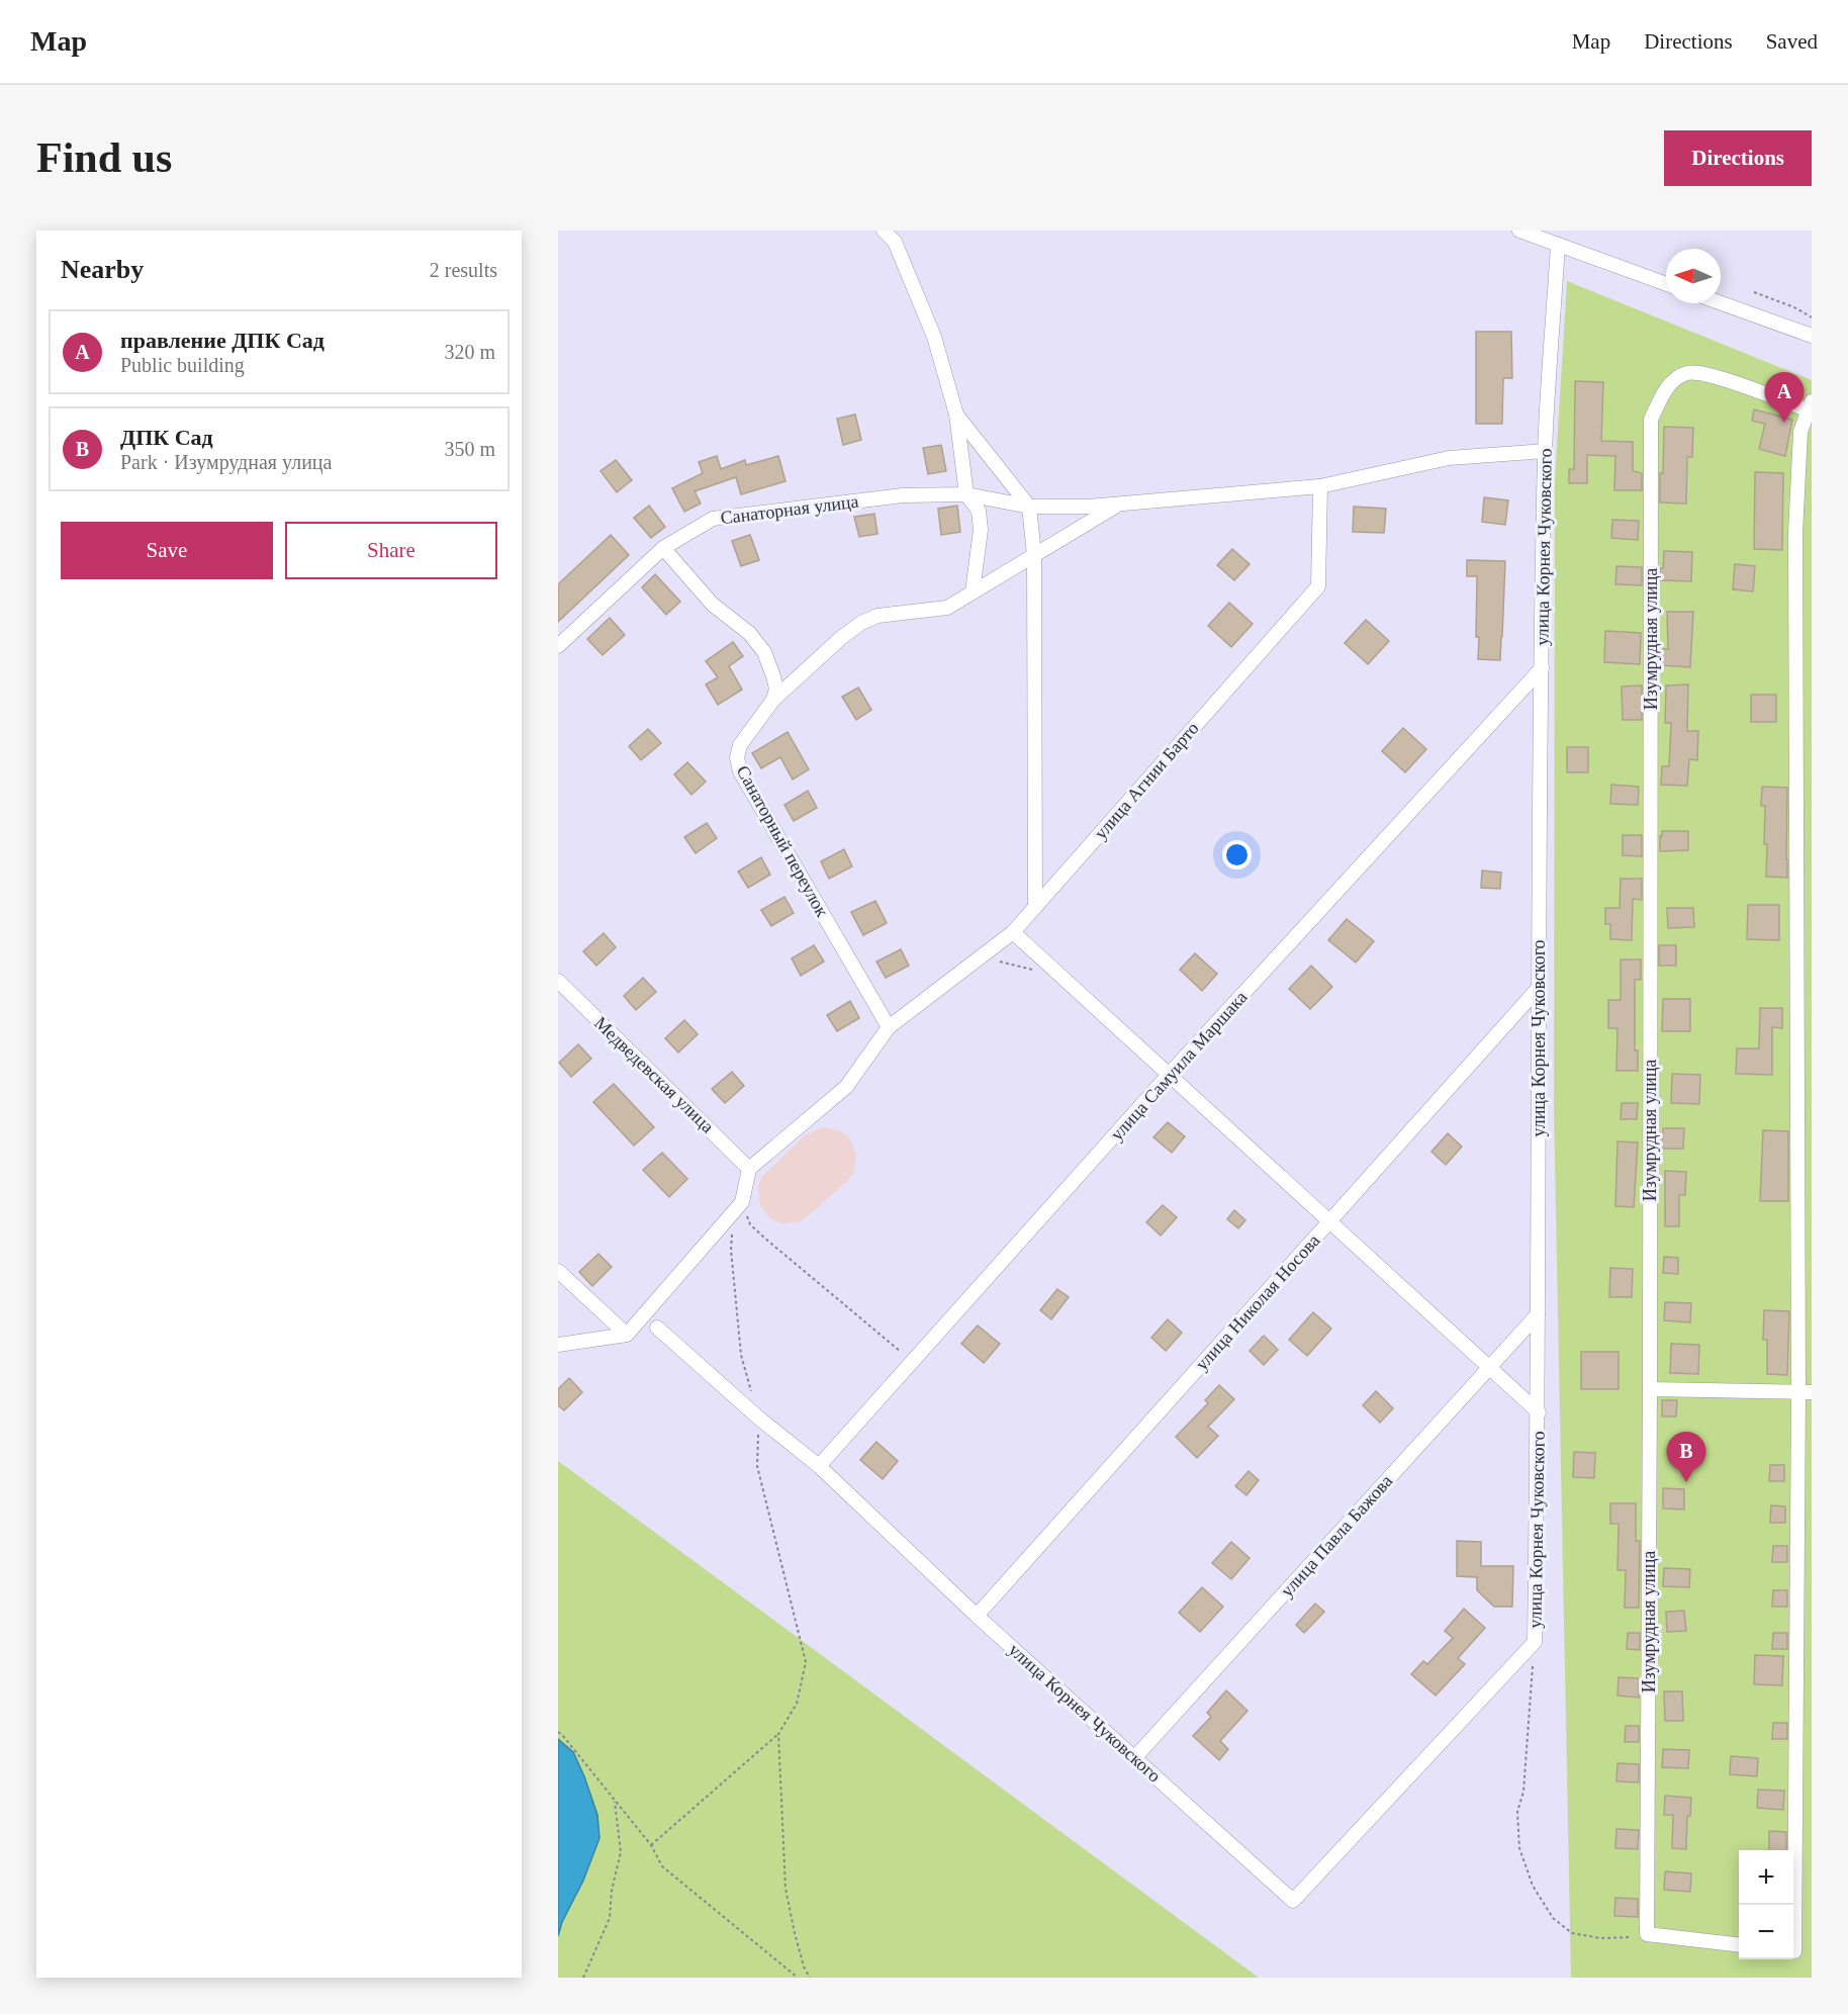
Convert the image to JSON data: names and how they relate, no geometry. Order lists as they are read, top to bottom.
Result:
{
  "streets": {
    "street": [
      "Санаторная улица",
      "улица Корнея Чуковского",
      "Изумрудная улица",
      "улица Агнии Барто",
      "Санаторный переулок",
      "улица Самуила Маршака",
      "Медведевская улица",
      "улица Николая Носова",
      "улица Павла Бажова"
    ]
  },
  "crossings": [
    ["Санаторная улица", "улица Корнея Чуковского"],
    ["Санаторная улица", "улица Агнии Барто"],
    ["Санаторная улица", "Санаторный переулок"],
    ["улица Корнея Чуковского", "улица Самуила Маршака"],
    ["улица Корнея Чуковского", "улица Николая Носова"],
    ["улица Корнея Чуковского", "улица Павла Бажова"],
    ["улица Агнии Барто", "Санаторный переулок"],
    ["улица Агнии Барто", "Медведевская улица"]
  ],
  "north": "left",
  "page": {
    "header": "Map",
    "nav": ["Map", "Directions", "Saved"],
    "buttons": [
      "Directions",
      ["Save", "Share"]
    ],
    "title": "Find us",
    "heading": ["Nearby", "2 results"],
    "list": [
      {
        "mark": "A",
        "name": "правление ДПК Сад",
        "note": "Public building",
        "value": "320 m"
      },
      {
        "mark": "B",
        "name": "ДПК Сад",
        "note": "Park · Изумрудная улица",
        "value": "350 m"
      }
    ],
    "pins": ["A", "B"],
    "map_buttons": ["+", "−"]
  }
}
